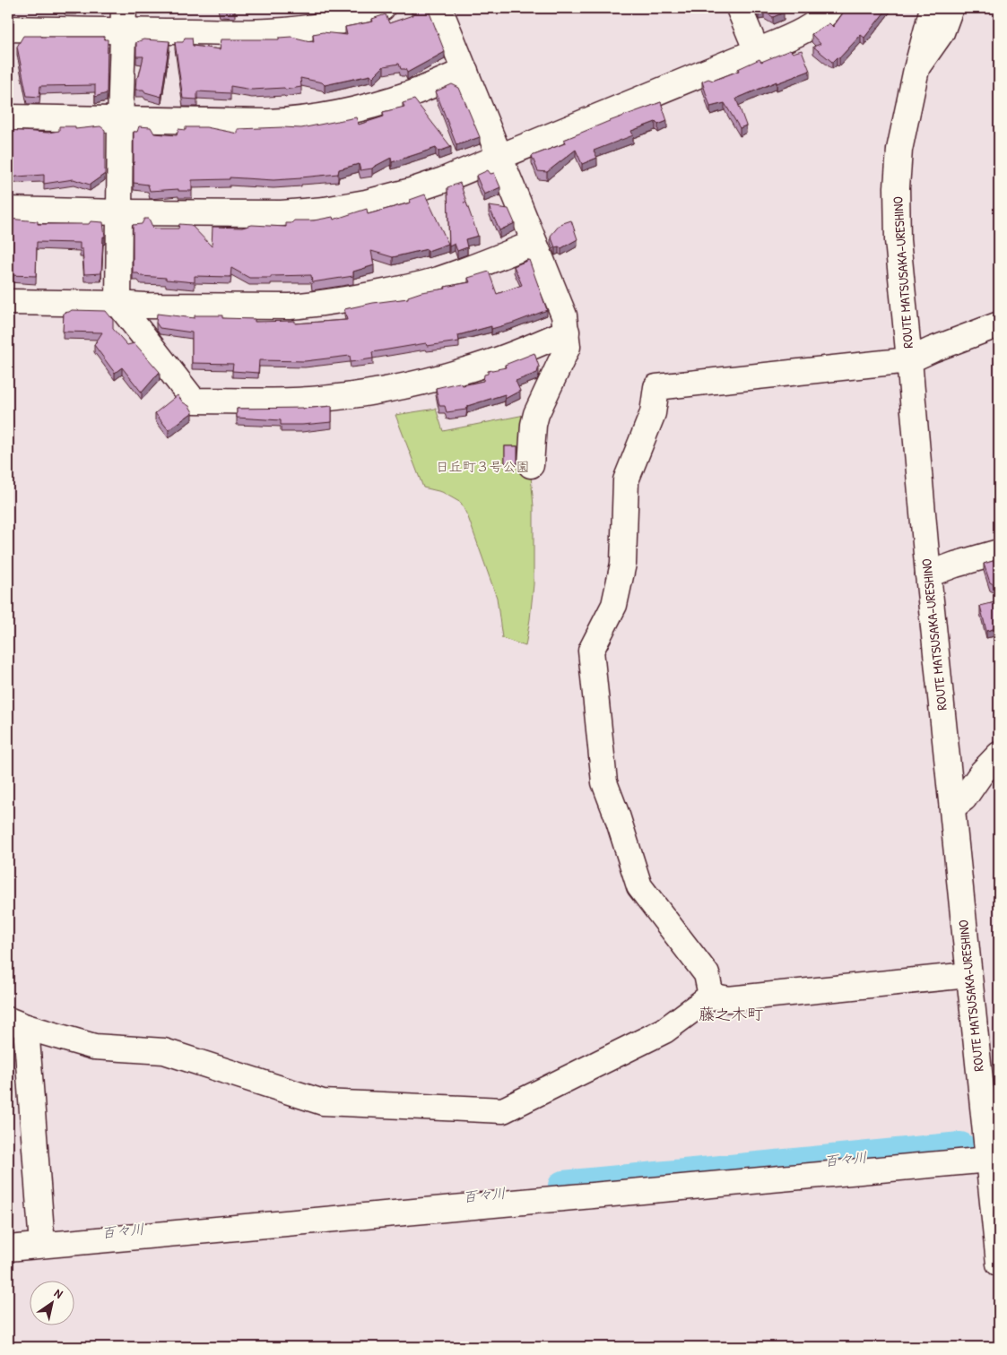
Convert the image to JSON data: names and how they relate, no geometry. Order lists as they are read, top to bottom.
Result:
{
  "streets": {
    "street": ["ROUTE MATSUSAKA-URESHINO"]
  },
  "districts": ["藤之木町"],
  "water": ["百々川"],
  "parks": ["日丘町３号公園"],
  "north": "top right"
}
